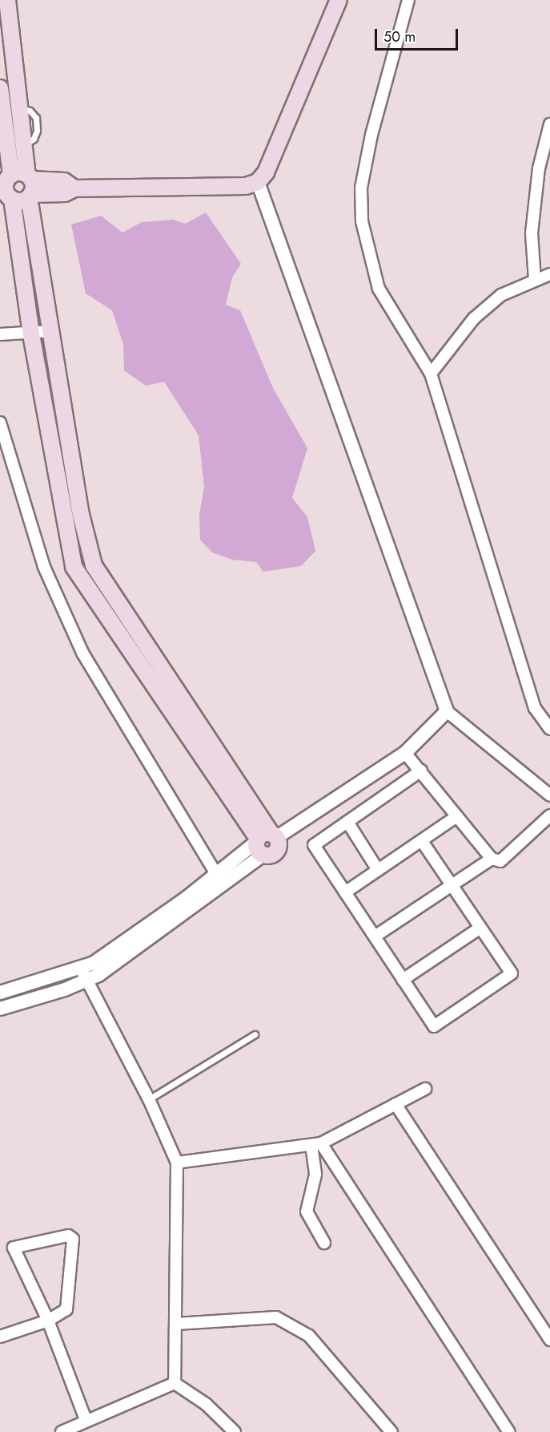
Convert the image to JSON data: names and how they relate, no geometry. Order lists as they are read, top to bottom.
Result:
{
  "scale_bar": "50 m"
}
